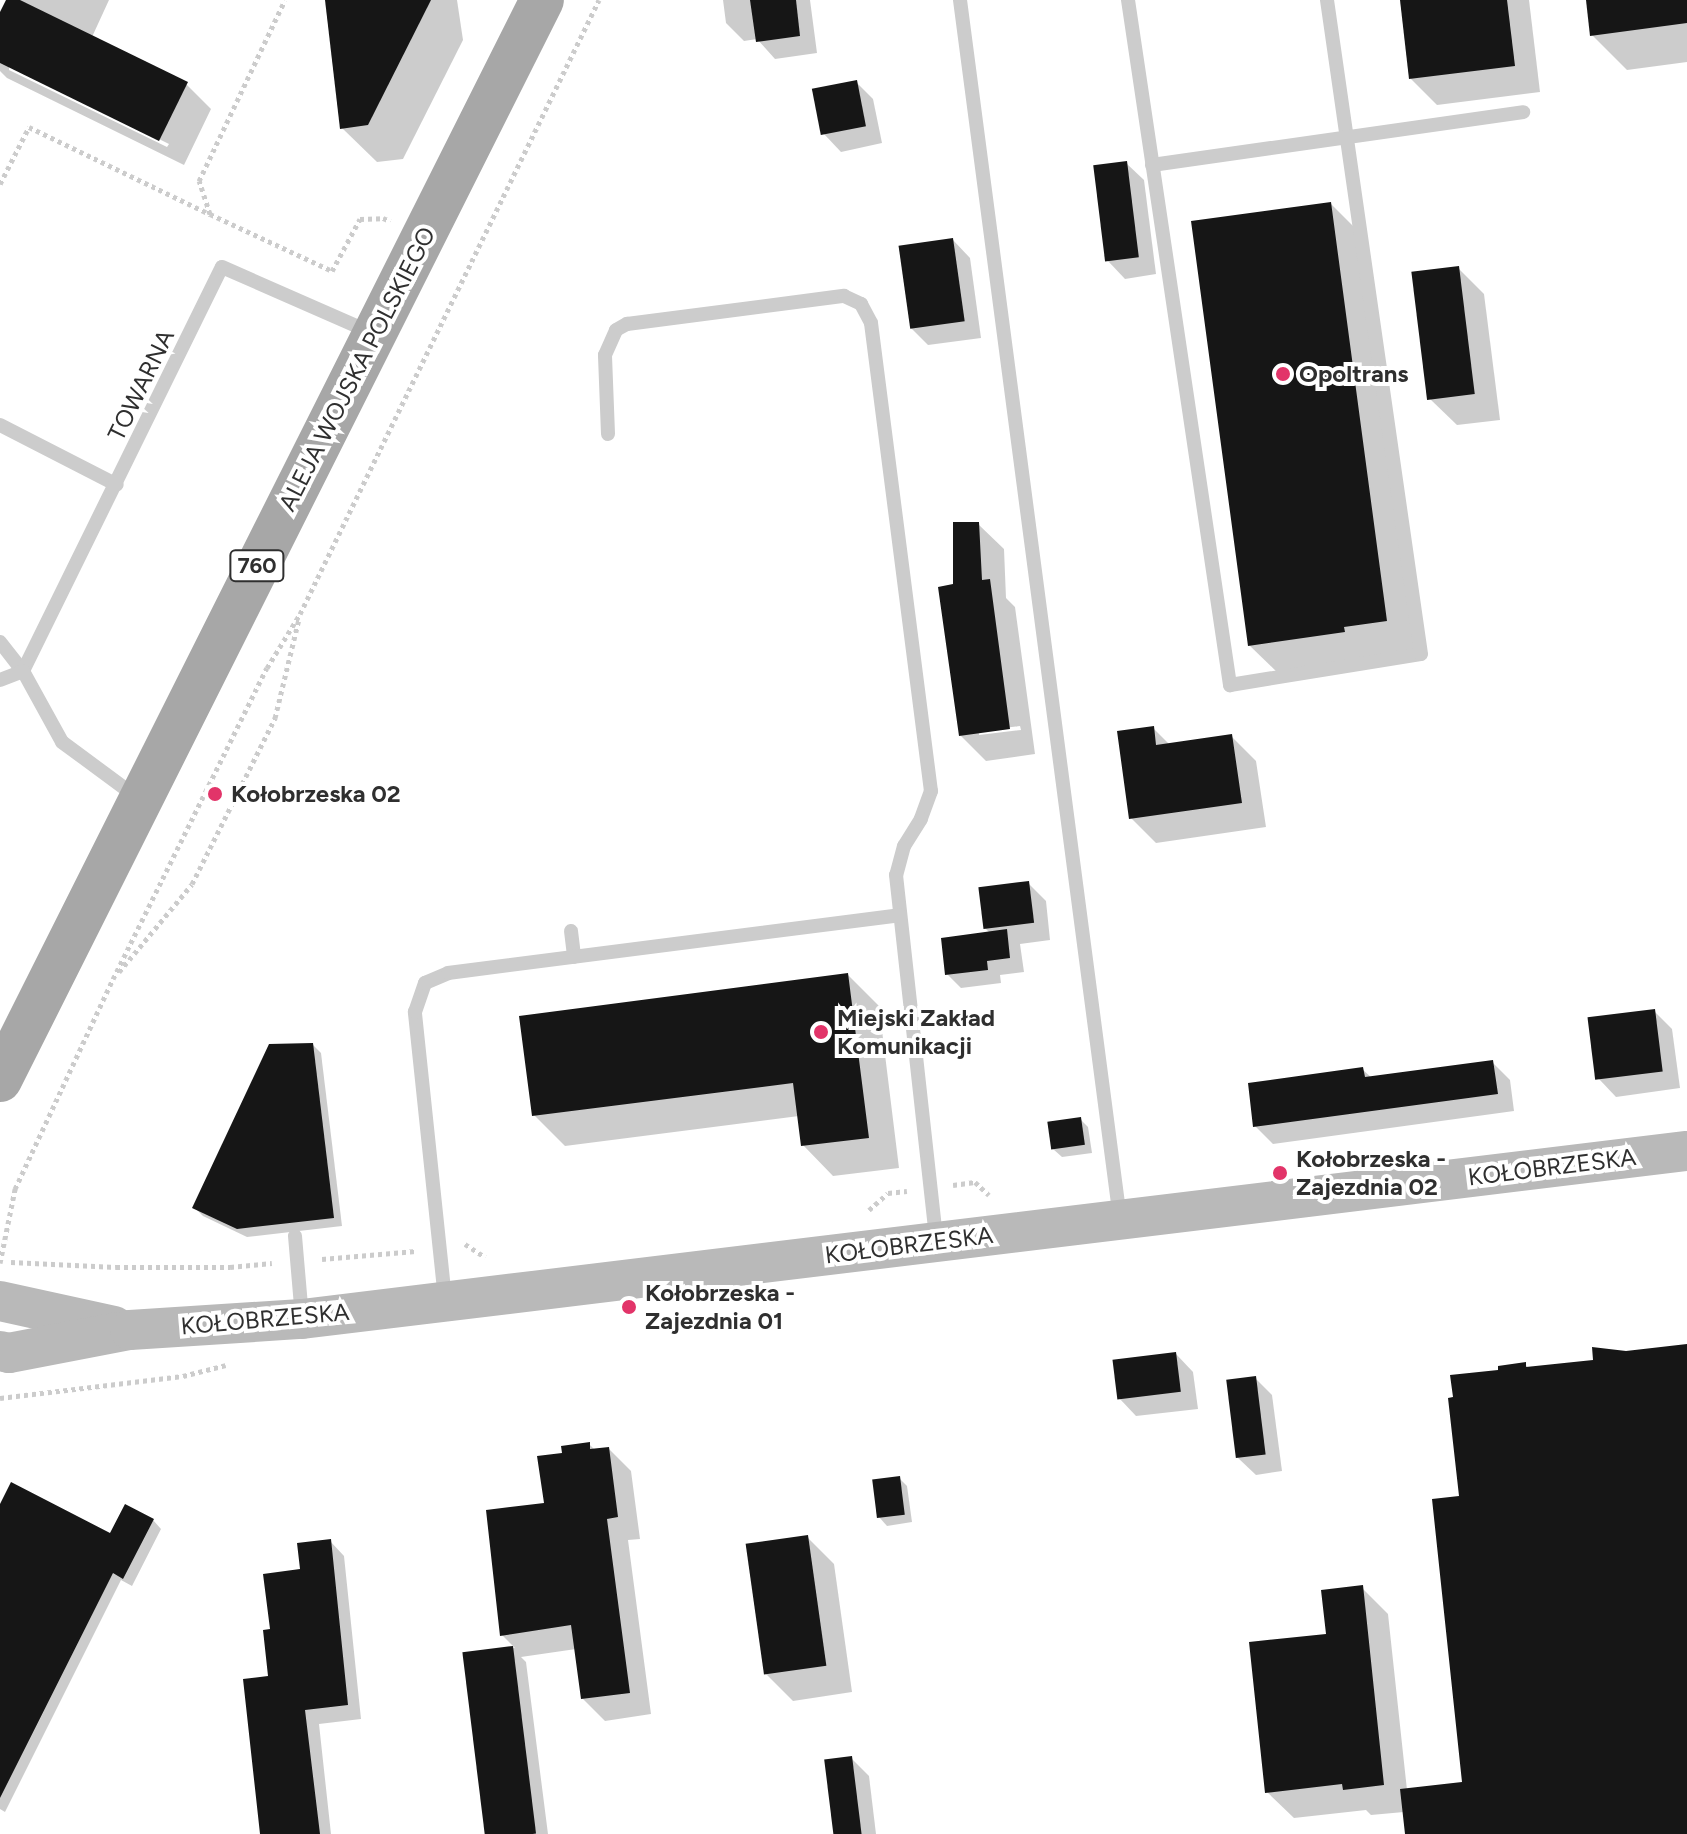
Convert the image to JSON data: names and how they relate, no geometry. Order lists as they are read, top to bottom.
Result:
{
  "streets": {
    "main road": ["ALEJA WOJSKA POLSKIEGO", "760"],
    "street": ["KOŁOBRZESKA"],
    "lane": ["TOWARNA"]
  },
  "crossings": [
    ["ALEJA WOJSKA POLSKIEGO", "TOWARNA"]
  ],
  "places": [
    "Opoltrans",
    "Kołobrzeska 02",
    "Miejski Zakład Komunikacji",
    "Kołobrzeska - Zajezdnia 02",
    "Kołobrzeska - Zajezdnia 01"
  ]
}
